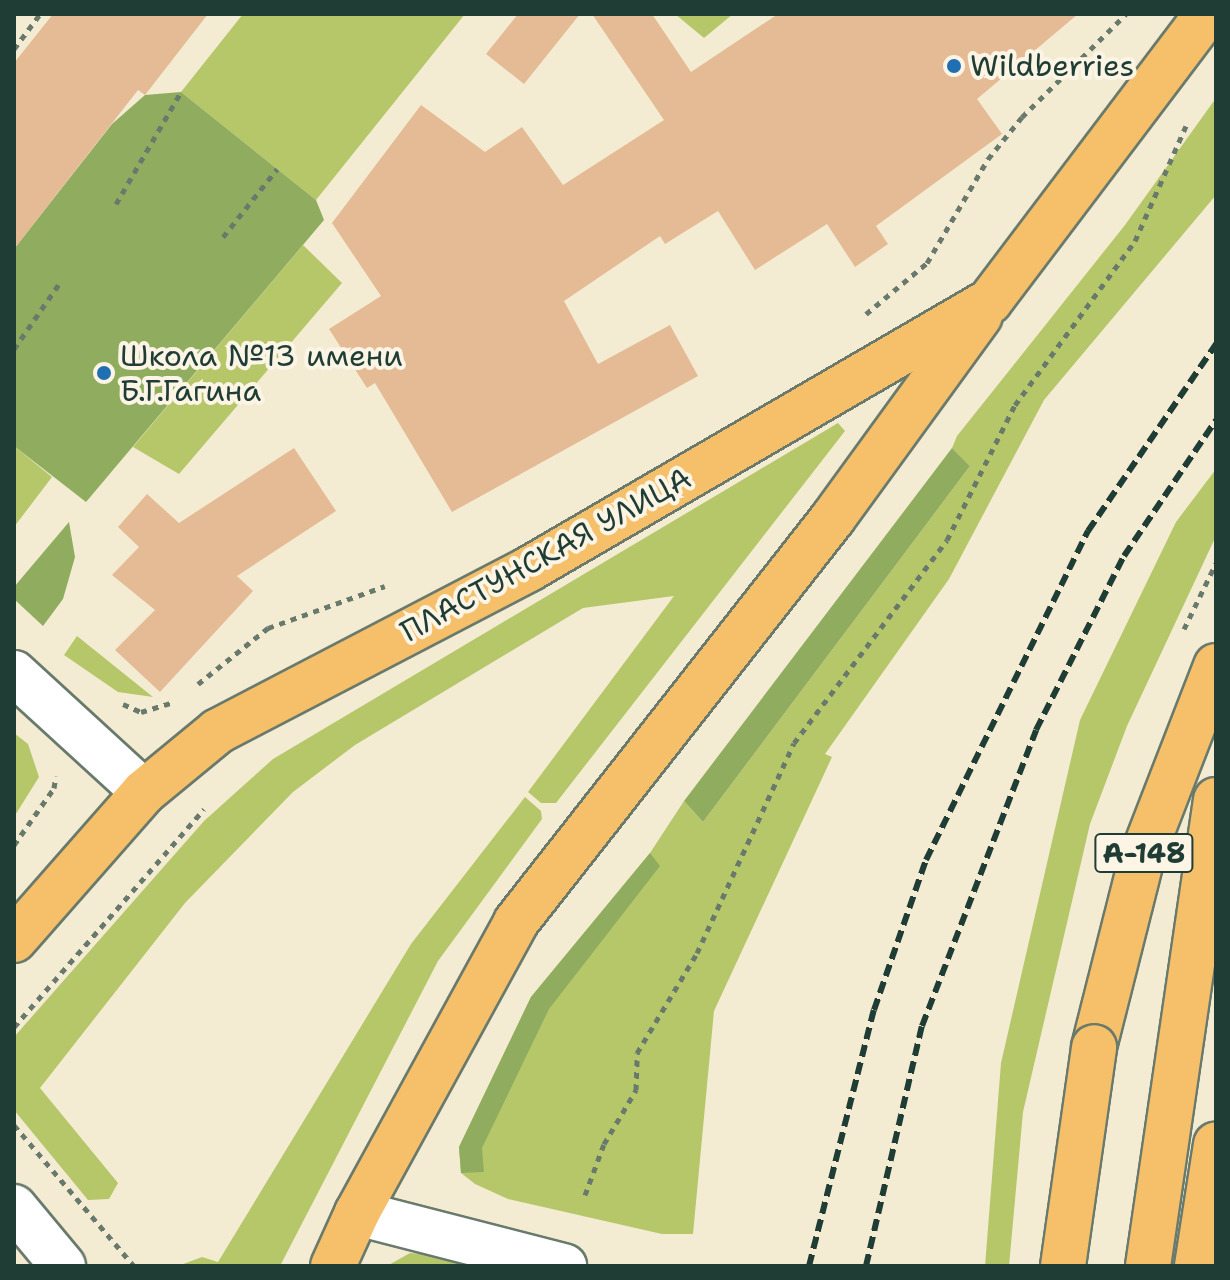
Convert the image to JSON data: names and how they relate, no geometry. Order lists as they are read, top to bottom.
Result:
{
  "streets": {
    "main road": ["ПЛАСТУНСКАЯ УЛИЦА", "А-148"]
  },
  "places": ["Wildberries", "Школа №13 имени Б.Г.Гагина"]
}
